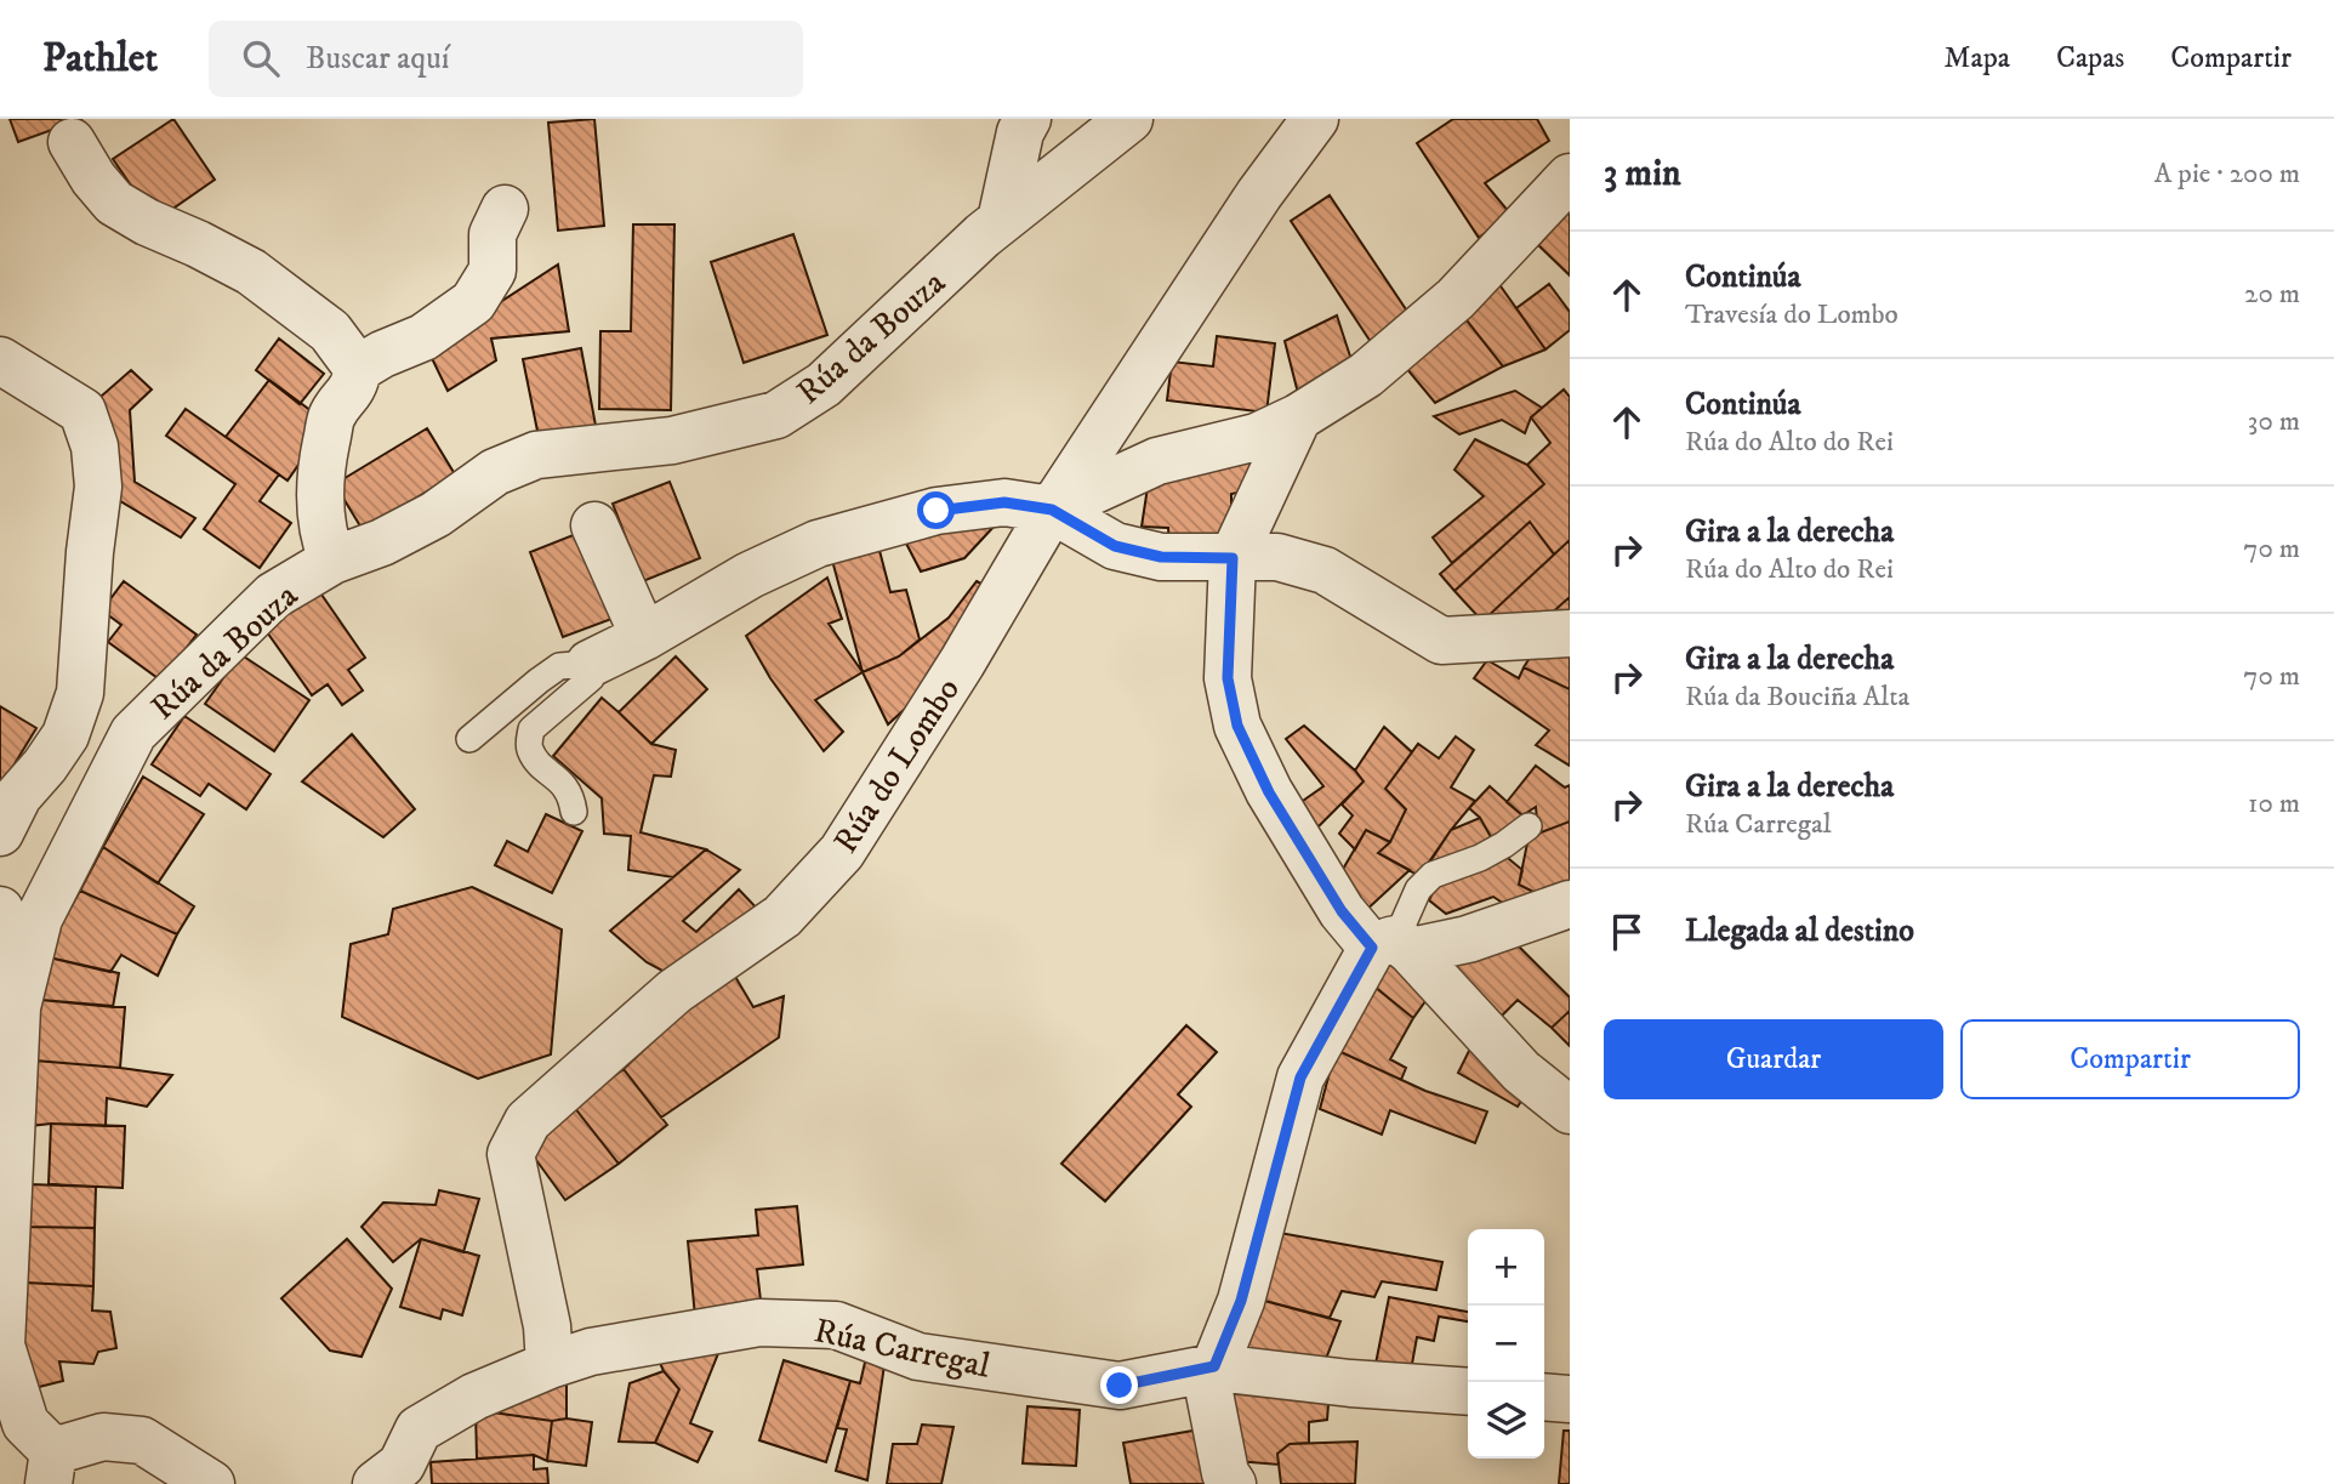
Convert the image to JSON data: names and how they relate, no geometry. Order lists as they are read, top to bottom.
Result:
{
  "streets": {
    "street": ["Rúa da Bouza", "Rúa do Lombo", "Rúa Carregal"]
  },
  "crossings": [
    ["Rúa do Lombo", "Rúa Carregal"]
  ],
  "page": {
    "header": "Pathlet",
    "search": "Buscar aquí",
    "nav": ["Mapa", "Capas", "Compartir"],
    "heading": ["3 min", "A pie · 200 m"],
    "list": [
      ["Continúa", "Travesía do Lombo", "20 m"],
      ["Continúa", "Rúa do Alto do Rei", "30 m"],
      ["Gira a la derecha", "Rúa do Alto do Rei", "70 m"],
      ["Gira a la derecha", "Rúa da Bouciña Alta", "70 m"],
      ["Gira a la derecha", "Rúa Carregal", "10 m"],
      "Llegada al destino"
    ],
    "buttons": ["Guardar", "Compartir"],
    "map_buttons": ["+", "−"]
  }
}
